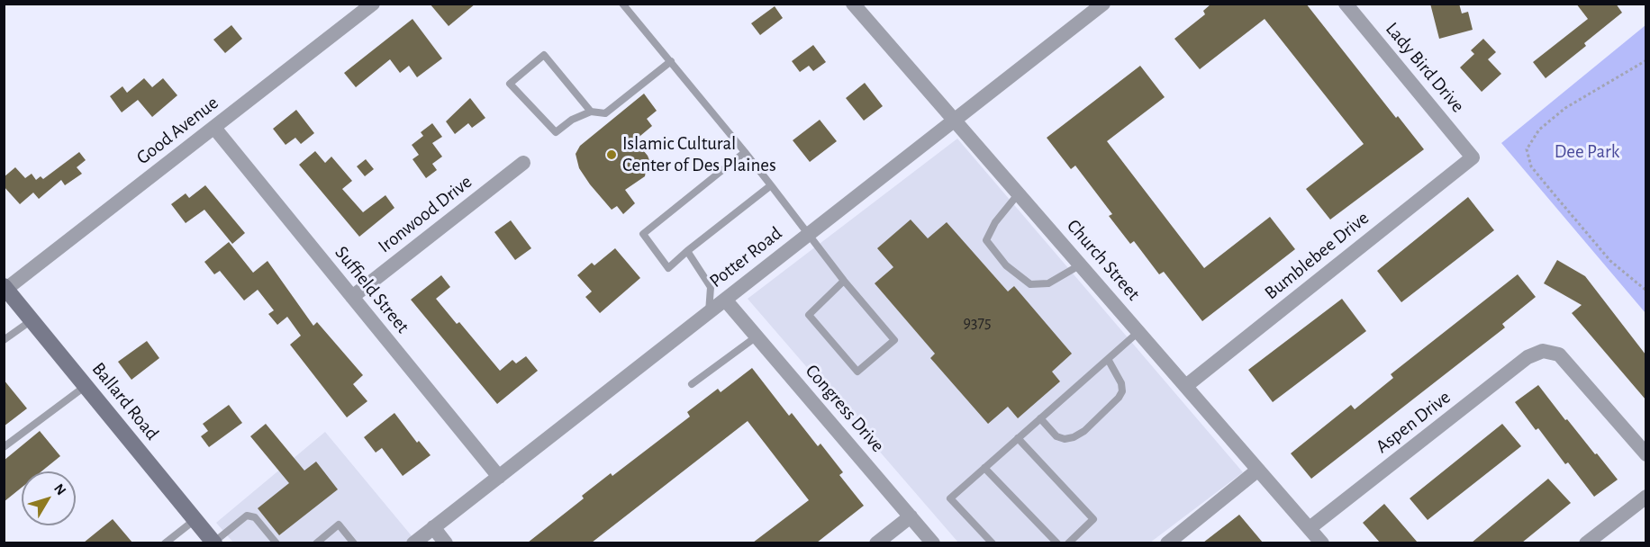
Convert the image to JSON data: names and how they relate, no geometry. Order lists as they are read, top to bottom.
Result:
{
  "streets": {
    "street": [
      "Lady Bird Drive",
      "Good Avenue",
      "Ironwood Drive",
      "Bumblebee Drive",
      "Potter Road",
      "Church Street",
      "Suffield Street",
      "Ballard Road",
      "Congress Drive",
      "Aspen Drive"
    ]
  },
  "crossings": [
    ["Lady Bird Drive", "Bumblebee Drive"],
    ["Good Avenue", "Suffield Street"],
    ["Good Avenue", "Ballard Road"],
    ["Ironwood Drive", "Suffield Street"],
    ["Bumblebee Drive", "Church Street"],
    ["Potter Road", "Church Street"],
    ["Potter Road", "Suffield Street"],
    ["Potter Road", "Congress Drive"],
    ["Church Street", "Aspen Drive"]
  ],
  "parks": ["Dee Park"],
  "places": ["Islamic Cultural Center of Des Plaines"],
  "house_numbers": ["9375"],
  "north": "top right"
}
